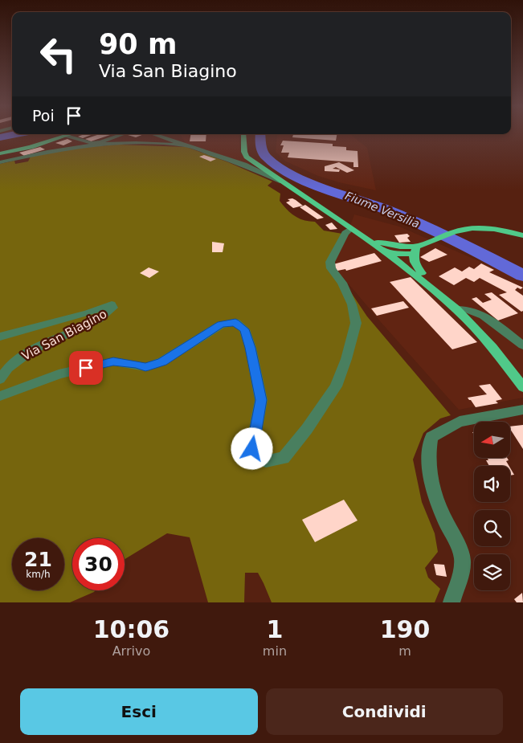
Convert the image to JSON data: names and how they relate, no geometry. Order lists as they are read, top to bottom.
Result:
{
  "streets": {
    "street": ["Via San Biagino"]
  },
  "water": ["Fiume Versilia"],
  "north": "left",
  "page": {
    "turn": ["90 m", "Via San Biagino"],
    "then": "Poi",
    "speed": "21 km/h",
    "limit": "30",
    "eta": [
      "10:06",
      "Arrivo",
      "1",
      "min",
      "190",
      "m"
    ],
    "buttons": ["Esci", "Condividi"]
  }
}
